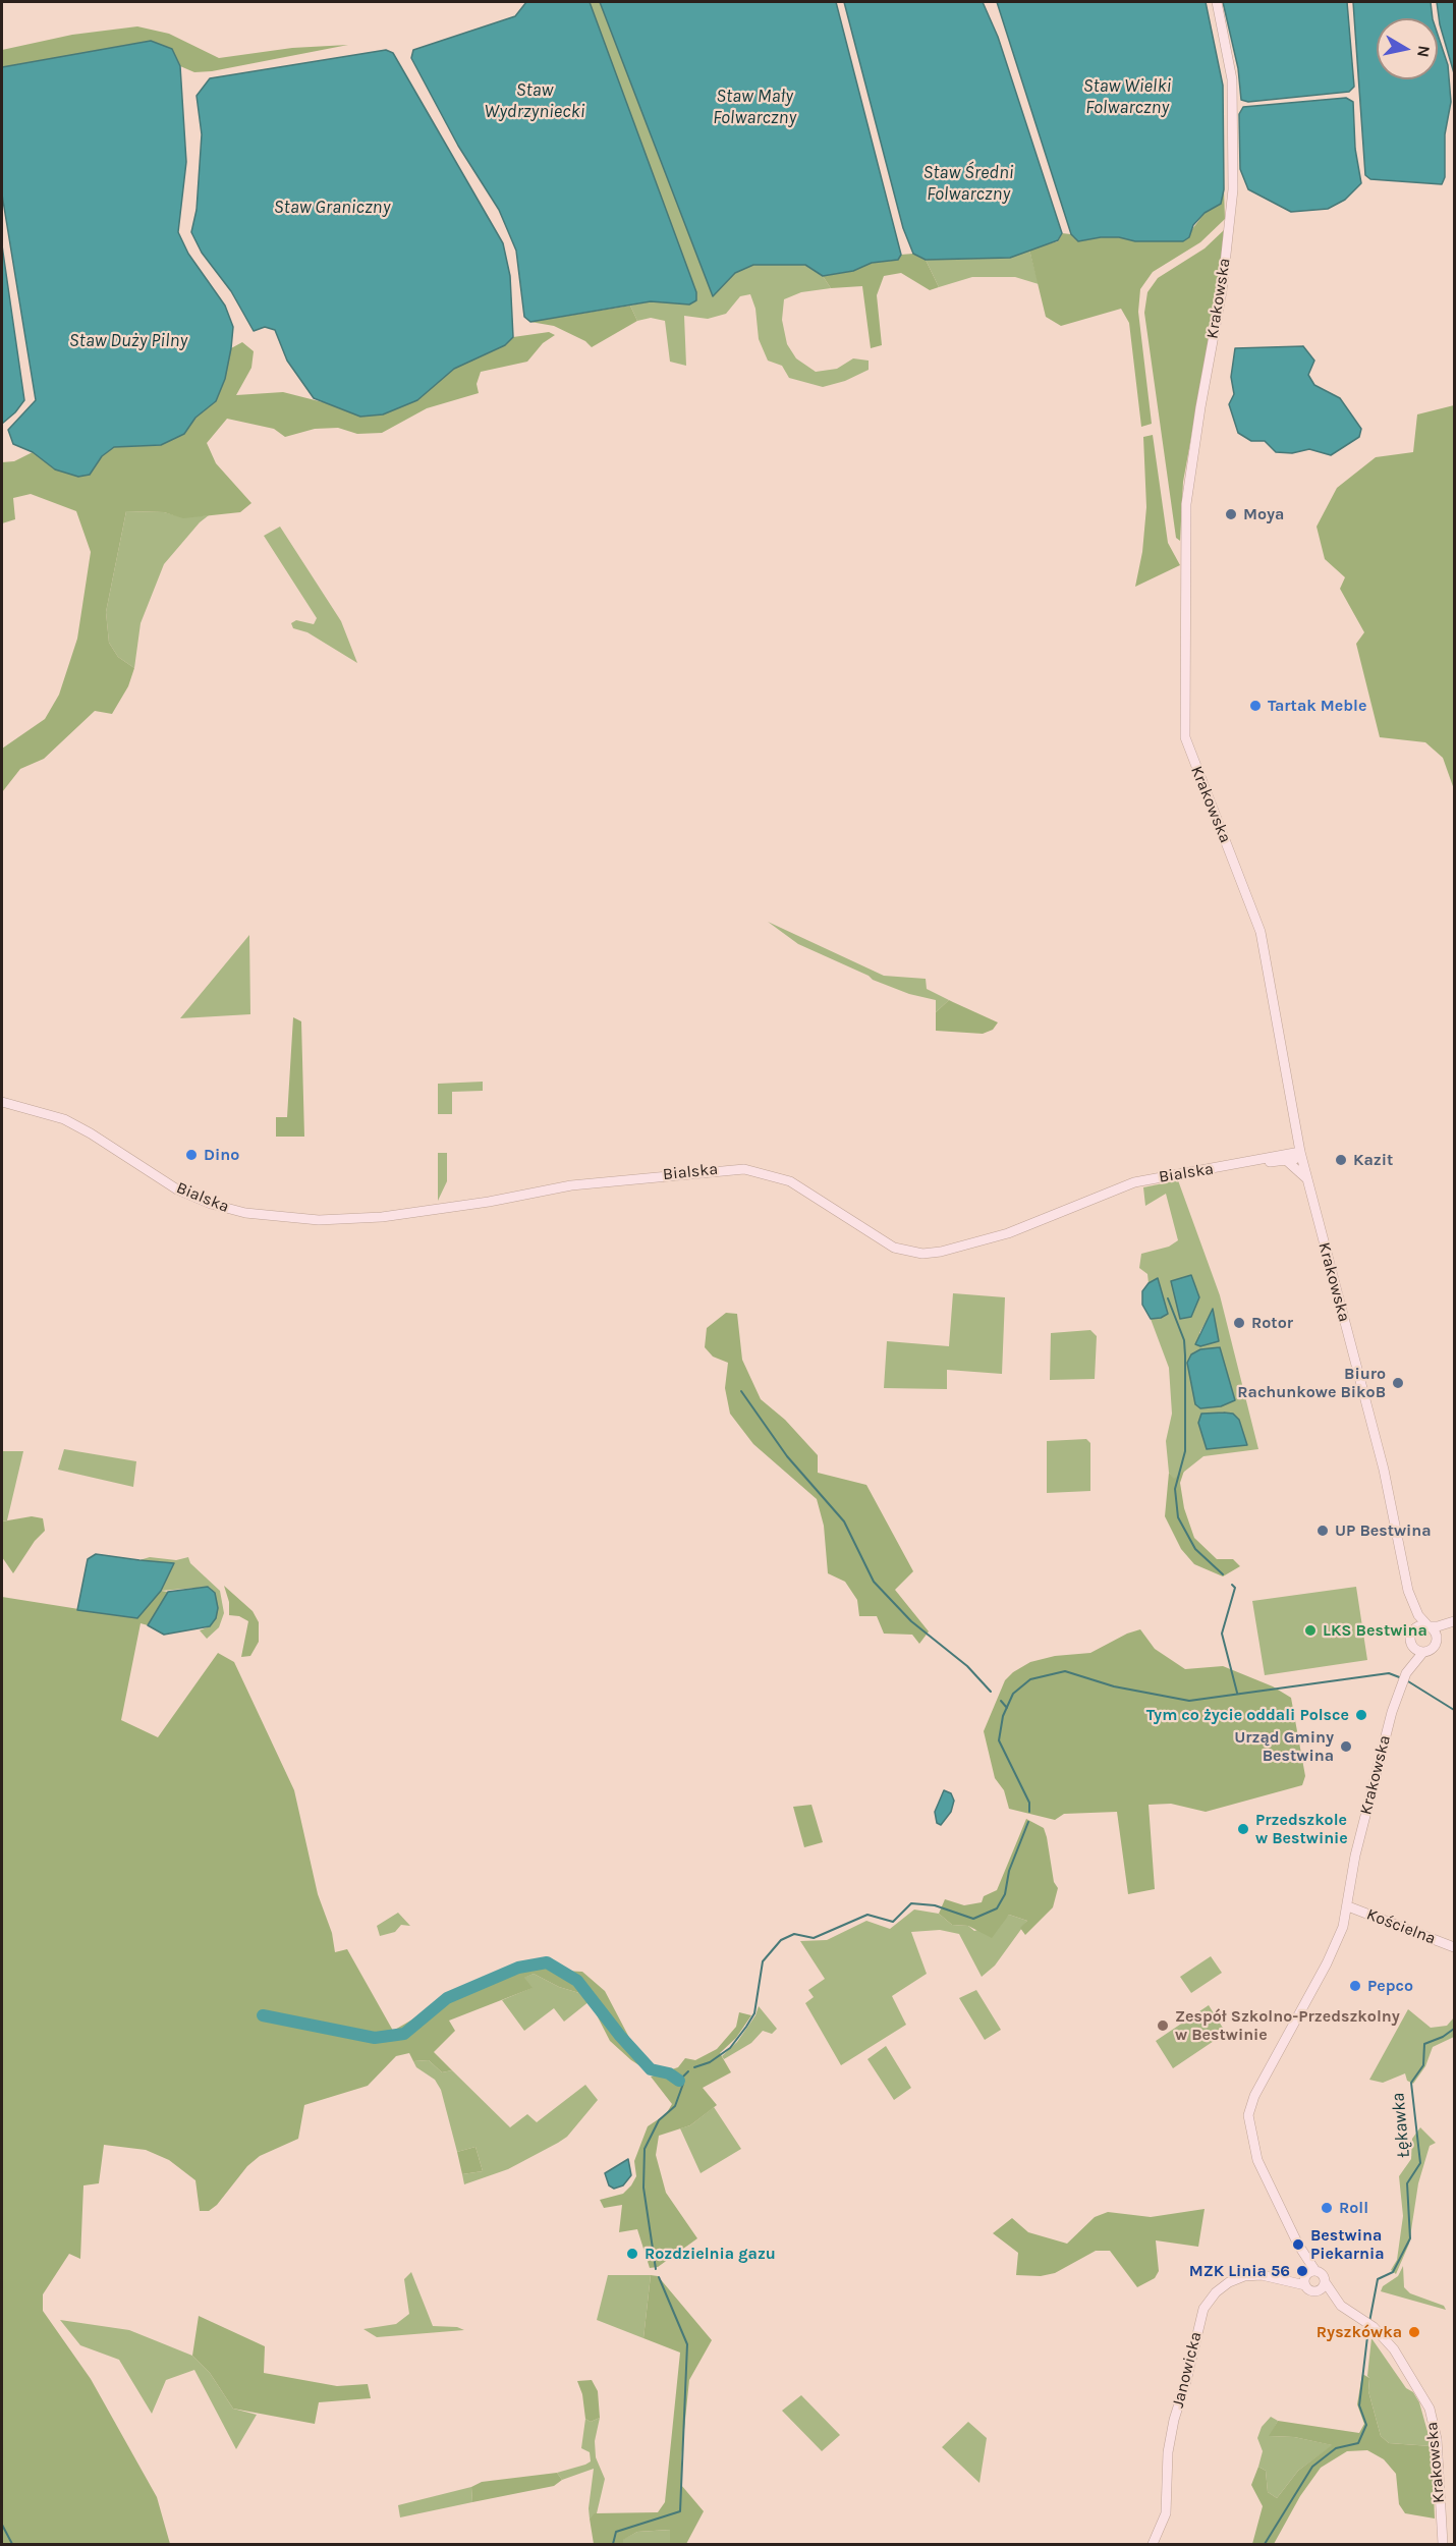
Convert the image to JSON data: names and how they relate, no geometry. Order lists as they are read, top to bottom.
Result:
{
  "streets": {
    "street": [
      "Krakowska",
      "Bialska",
      "Kościelna",
      "Janowicka"
    ]
  },
  "crossings": [
    ["Krakowska", "Bialska"],
    ["Krakowska", "Kościelna"],
    ["Krakowska", "Janowicka"]
  ],
  "water": [
    "Staw Wielki Folwarczny",
    "Staw Wydrzyniecki",
    "Staw Mały Folwarczny",
    "Staw Średni Folwarczny",
    "Staw Graniczny",
    "Staw Duży Pilny",
    "Łękawka"
  ],
  "places": [
    "Moya",
    "Tartak Meble",
    "Dino",
    "Kazit",
    "Rotor",
    "Biuro Rachunkowe BikoB",
    "UP Bestwina",
    "LKS Bestwina",
    "Tym co życie oddali Polsce",
    "Urząd Gminy Bestwina",
    "Przedszkole w Bestwinie",
    "Pepco",
    "Zespół Szkolno-Przedszkolny w Bestwinie",
    "Roll",
    "Bestwina Piekarnia",
    "Rozdzielnia gazu",
    "MZK Linia 56",
    "Ryszkówka"
  ],
  "north": "right"
}
